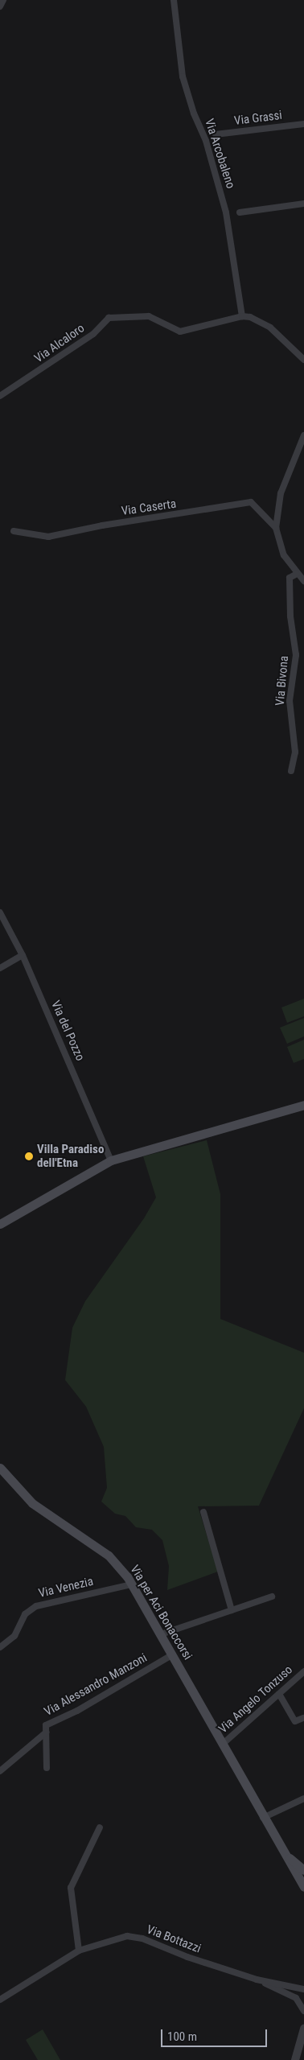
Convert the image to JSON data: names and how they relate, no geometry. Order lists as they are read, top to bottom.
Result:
{
  "streets": {
    "main road": ["Via per Aci Bonaccorsi"],
    "street": [
      "Via Grassi",
      "Via Arcobaleno",
      "Via Alcaloro",
      "Via Caserta",
      "Via Bivona",
      "Via del Pozzo",
      "Via Venezia",
      "Via Alessandro Manzoni",
      "Via Angelo Tonzuso",
      "Via Bottazzi"
    ]
  },
  "crossings": [
    ["Via Arcobaleno", "Via Alcaloro"],
    ["Via Venezia", "Via per Aci Bonaccorsi"],
    ["Via per Aci Bonaccorsi", "Via Alessandro Manzoni"],
    ["Via per Aci Bonaccorsi", "Via Angelo Tonzuso"]
  ],
  "places": ["Villa Paradiso dell'Etna"],
  "scale_bar": "100 m"
}
